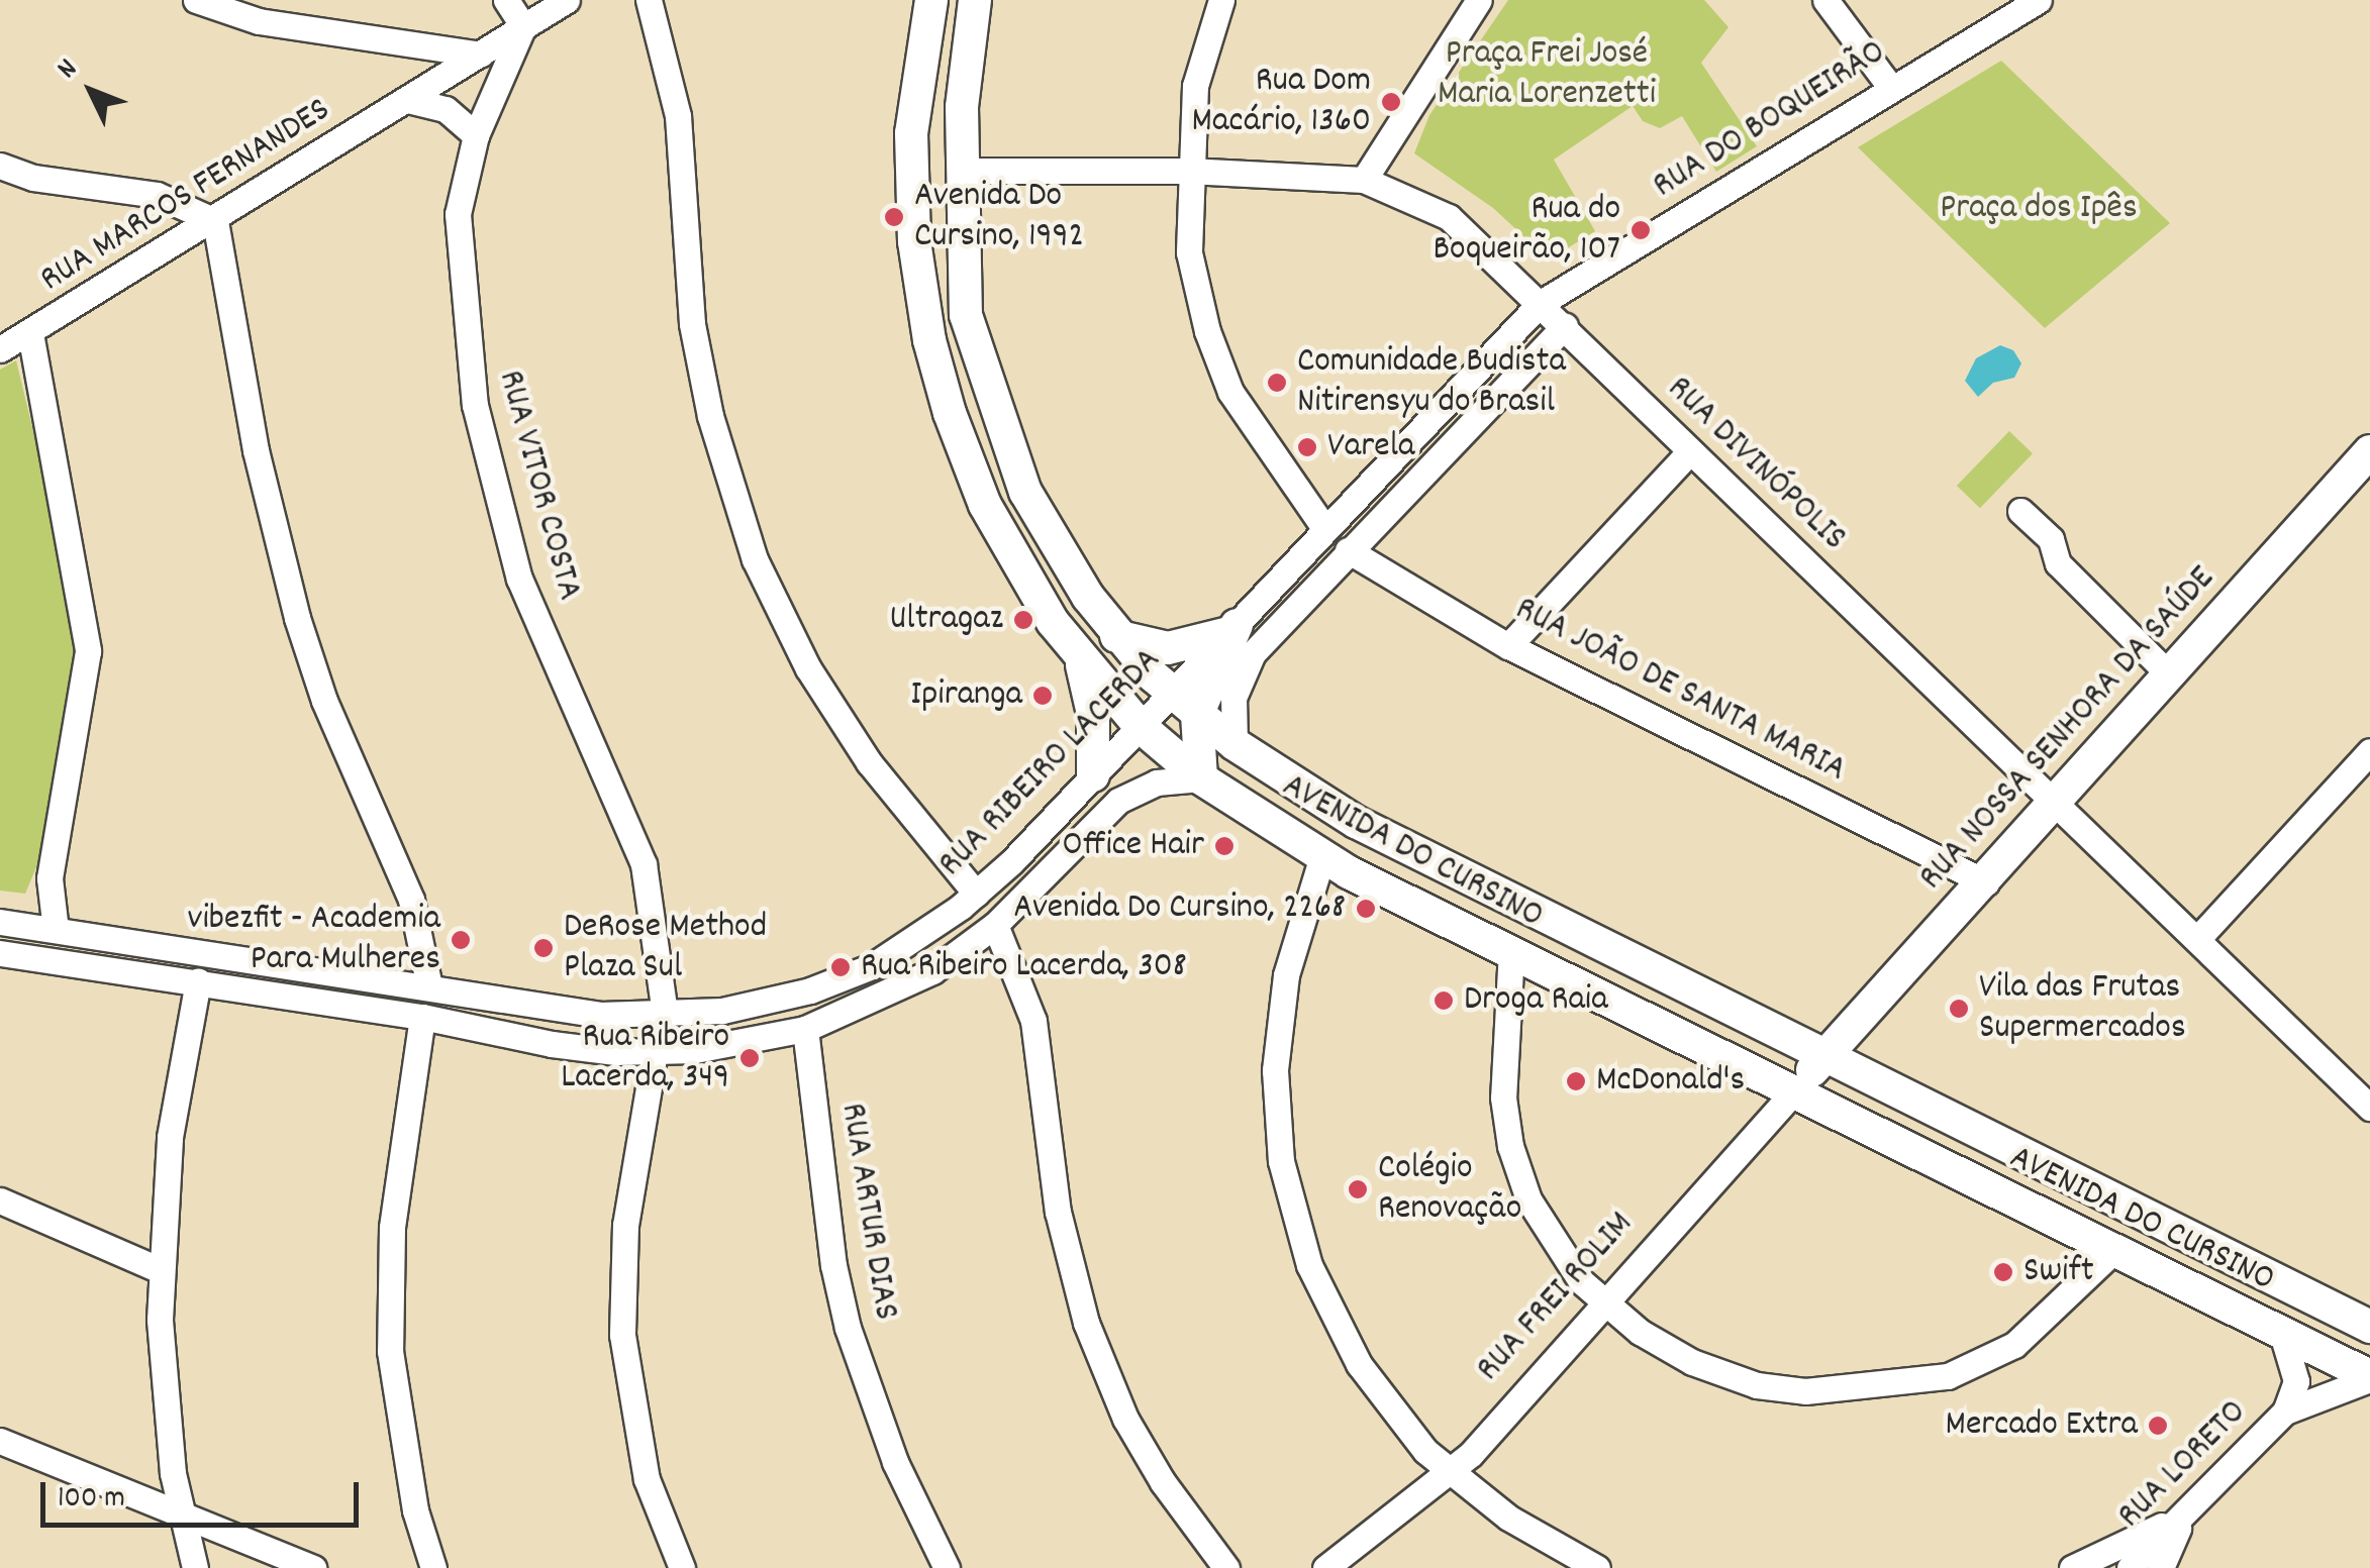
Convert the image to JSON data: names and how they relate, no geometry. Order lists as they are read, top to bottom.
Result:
{
  "streets": {
    "main road": ["RUA NOSSA SENHORA DA SAÚDE", "AVENIDA DO CURSINO", "RUA FREI ROLIM"],
    "street": [
      "RUA DO BOQUEIRÃO",
      "RUA MARCOS FERNANDES",
      "RUA DIVINÓPOLIS",
      "RUA VITOR COSTA",
      "RUA JOÃO DE SANTA MARIA",
      "RUA RIBEIRO LACERDA",
      "RUA ARTUR DIAS",
      "RUA LORETO"
    ]
  },
  "crossings": [
    ["RUA DO BOQUEIRÃO", "RUA DIVINÓPOLIS"],
    ["RUA DO BOQUEIRÃO", "RUA RIBEIRO LACERDA"],
    ["RUA MARCOS FERNANDES", "RUA VITOR COSTA"],
    ["RUA DIVINÓPOLIS", "RUA NOSSA SENHORA DA SAÚDE"],
    ["RUA DIVINÓPOLIS", "RUA RIBEIRO LACERDA"],
    ["RUA DIVINÓPOLIS", "AVENIDA DO CURSINO"],
    ["RUA VITOR COSTA", "RUA RIBEIRO LACERDA"],
    ["RUA JOÃO DE SANTA MARIA", "RUA NOSSA SENHORA DA SAÚDE"],
    ["RUA NOSSA SENHORA DA SAÚDE", "AVENIDA DO CURSINO"],
    ["RUA NOSSA SENHORA DA SAÚDE", "RUA FREI ROLIM"],
    ["RUA RIBEIRO LACERDA", "AVENIDA DO CURSINO"],
    ["RUA RIBEIRO LACERDA", "RUA ARTUR DIAS"],
    ["AVENIDA DO CURSINO", "RUA FREI ROLIM"],
    ["AVENIDA DO CURSINO", "RUA LORETO"]
  ],
  "parks": ["Praça Frei José Maria Lorenzetti", "Praça dos Ipês"],
  "places": [
    "Rua Dom Macário, 1360",
    "Avenida Do Cursino, 1992",
    "Rua do Boqueirão, 107",
    "Comunidade Budista Nitirensyu do Brasil",
    "Varela",
    "Ultragaz",
    "Ipiranga",
    "Office Hair",
    "Avenida Do Cursino, 2268",
    "vibezfit - Academia Para Mulheres",
    "DeRose Method Plaza Sul",
    "Rua Ribeiro Lacerda, 308",
    "Droga Raia",
    "Vila das Frutas Supermercados",
    "Rua Ribeiro Lacerda, 349",
    "McDonald's",
    "Colégio Renovação",
    "Swift",
    "Mercado Extra"
  ],
  "scale_bar": "100 m",
  "north": "top left"
}
